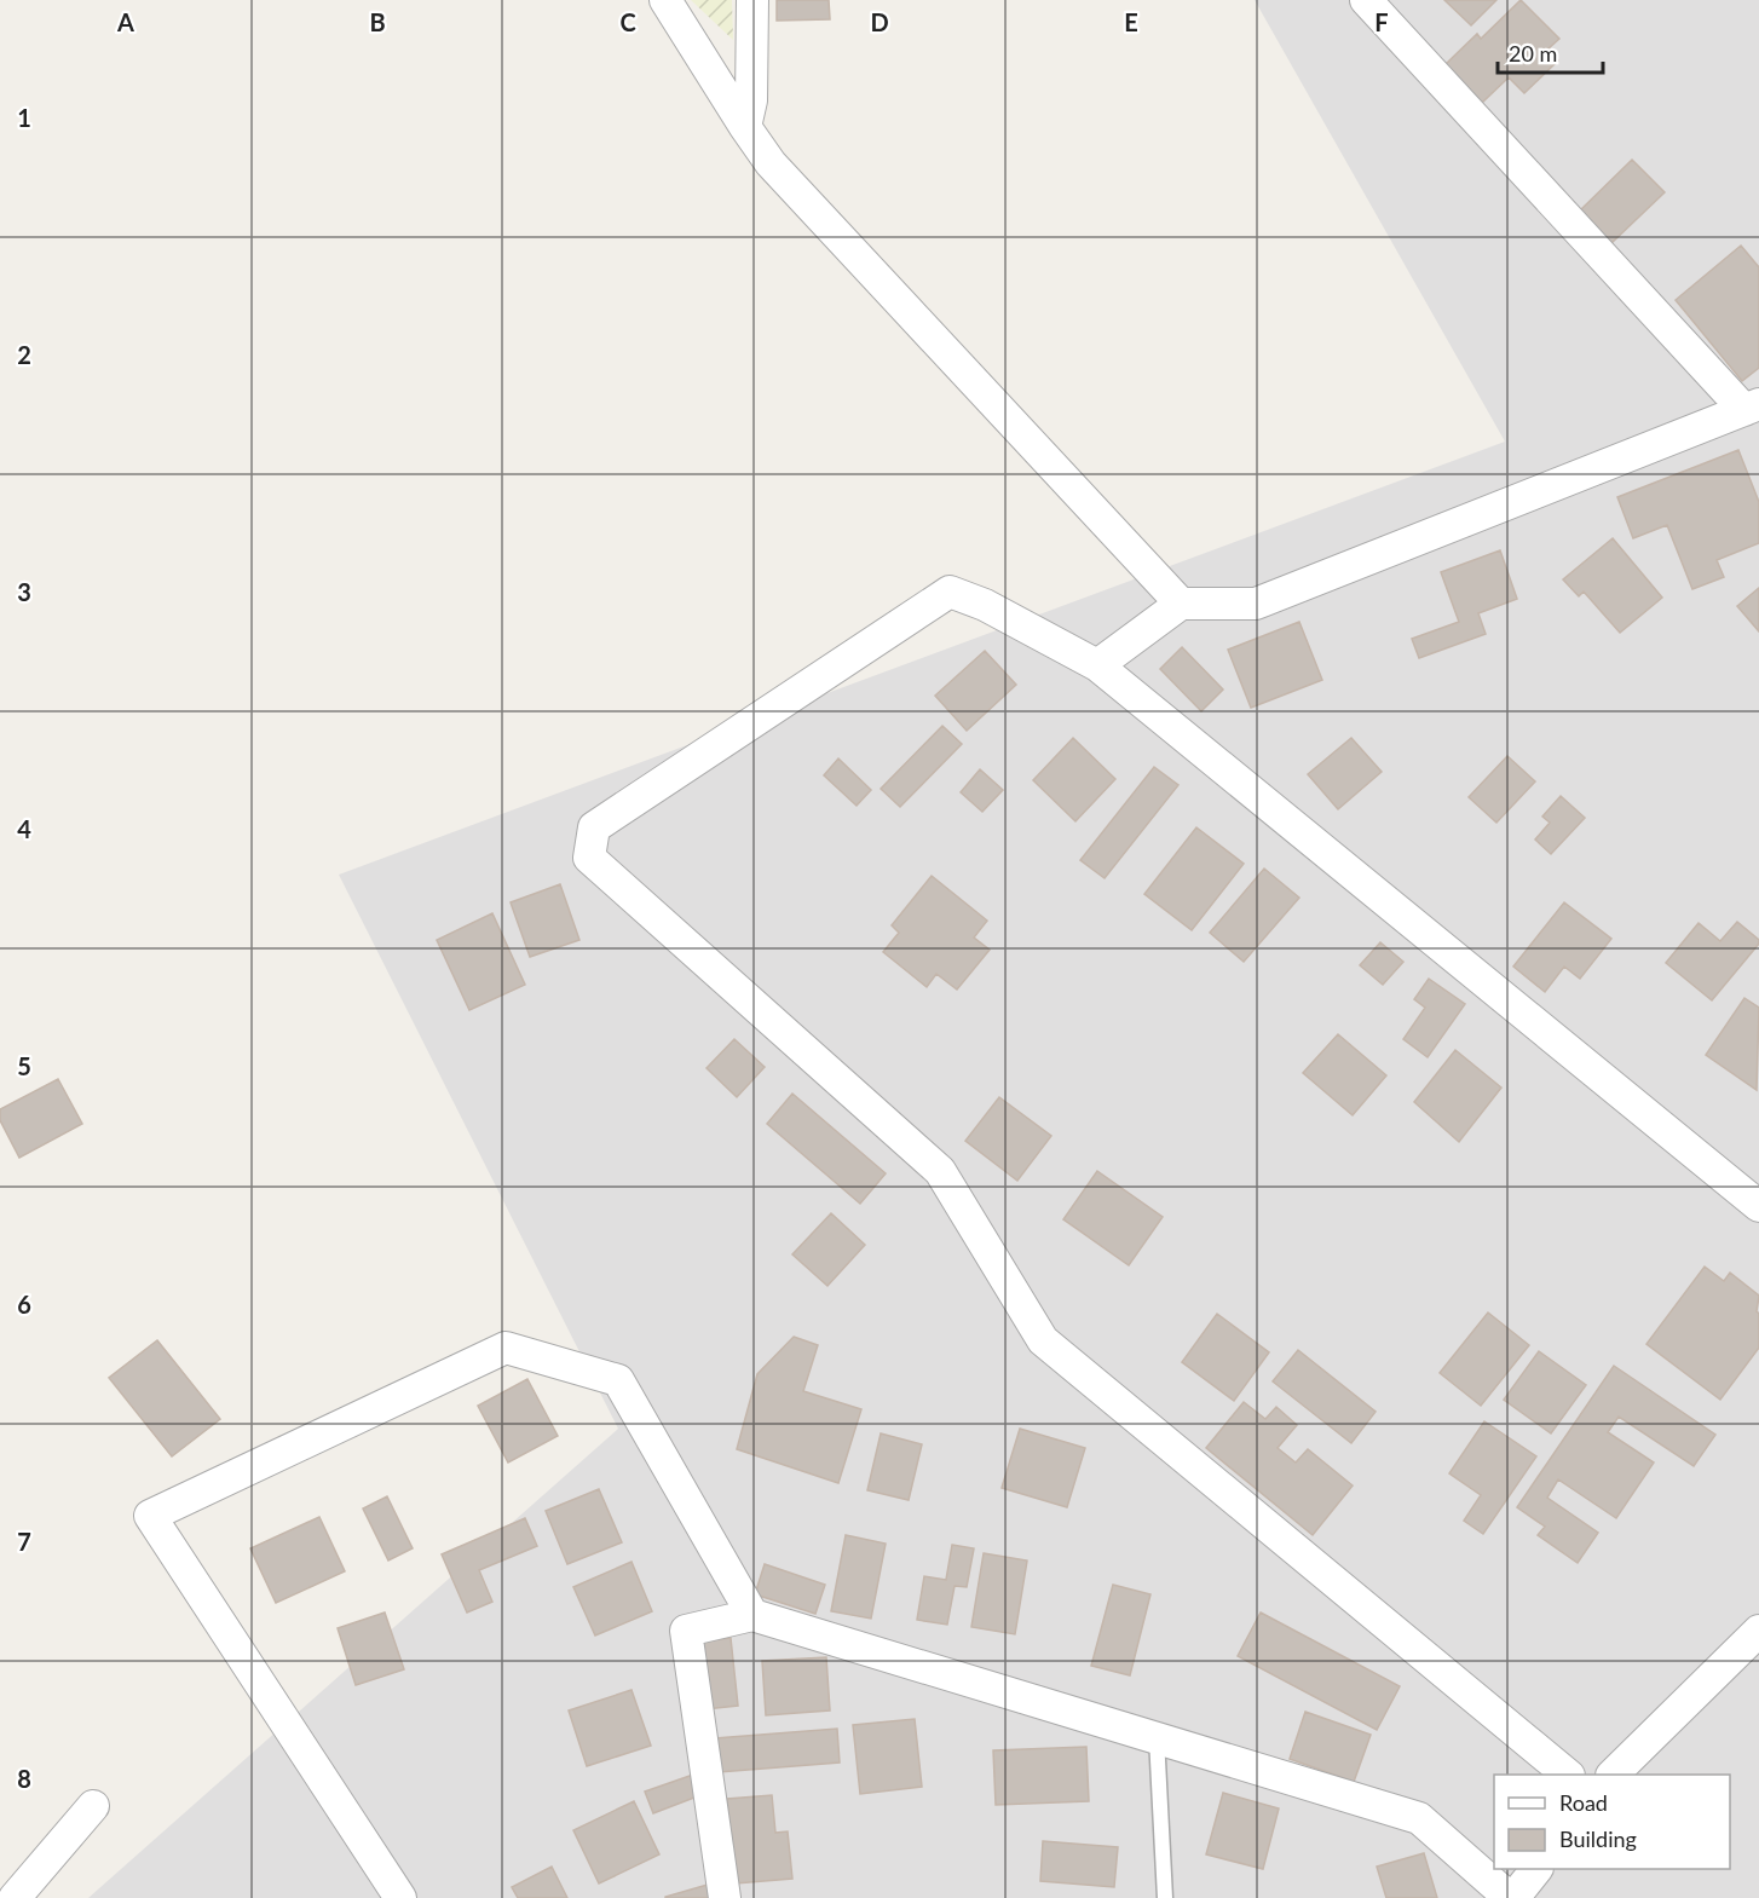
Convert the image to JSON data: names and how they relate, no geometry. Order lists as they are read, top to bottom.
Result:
{
  "legend": ["Road", "Building"],
  "scale_bar": "20 m",
  "grid": {
    "columns": [
      "A",
      "B",
      "C",
      "D",
      "E",
      "F"
    ],
    "rows": [
      "1",
      "2",
      "3",
      "4",
      "5",
      "6",
      "7",
      "8"
    ]
  }
}
